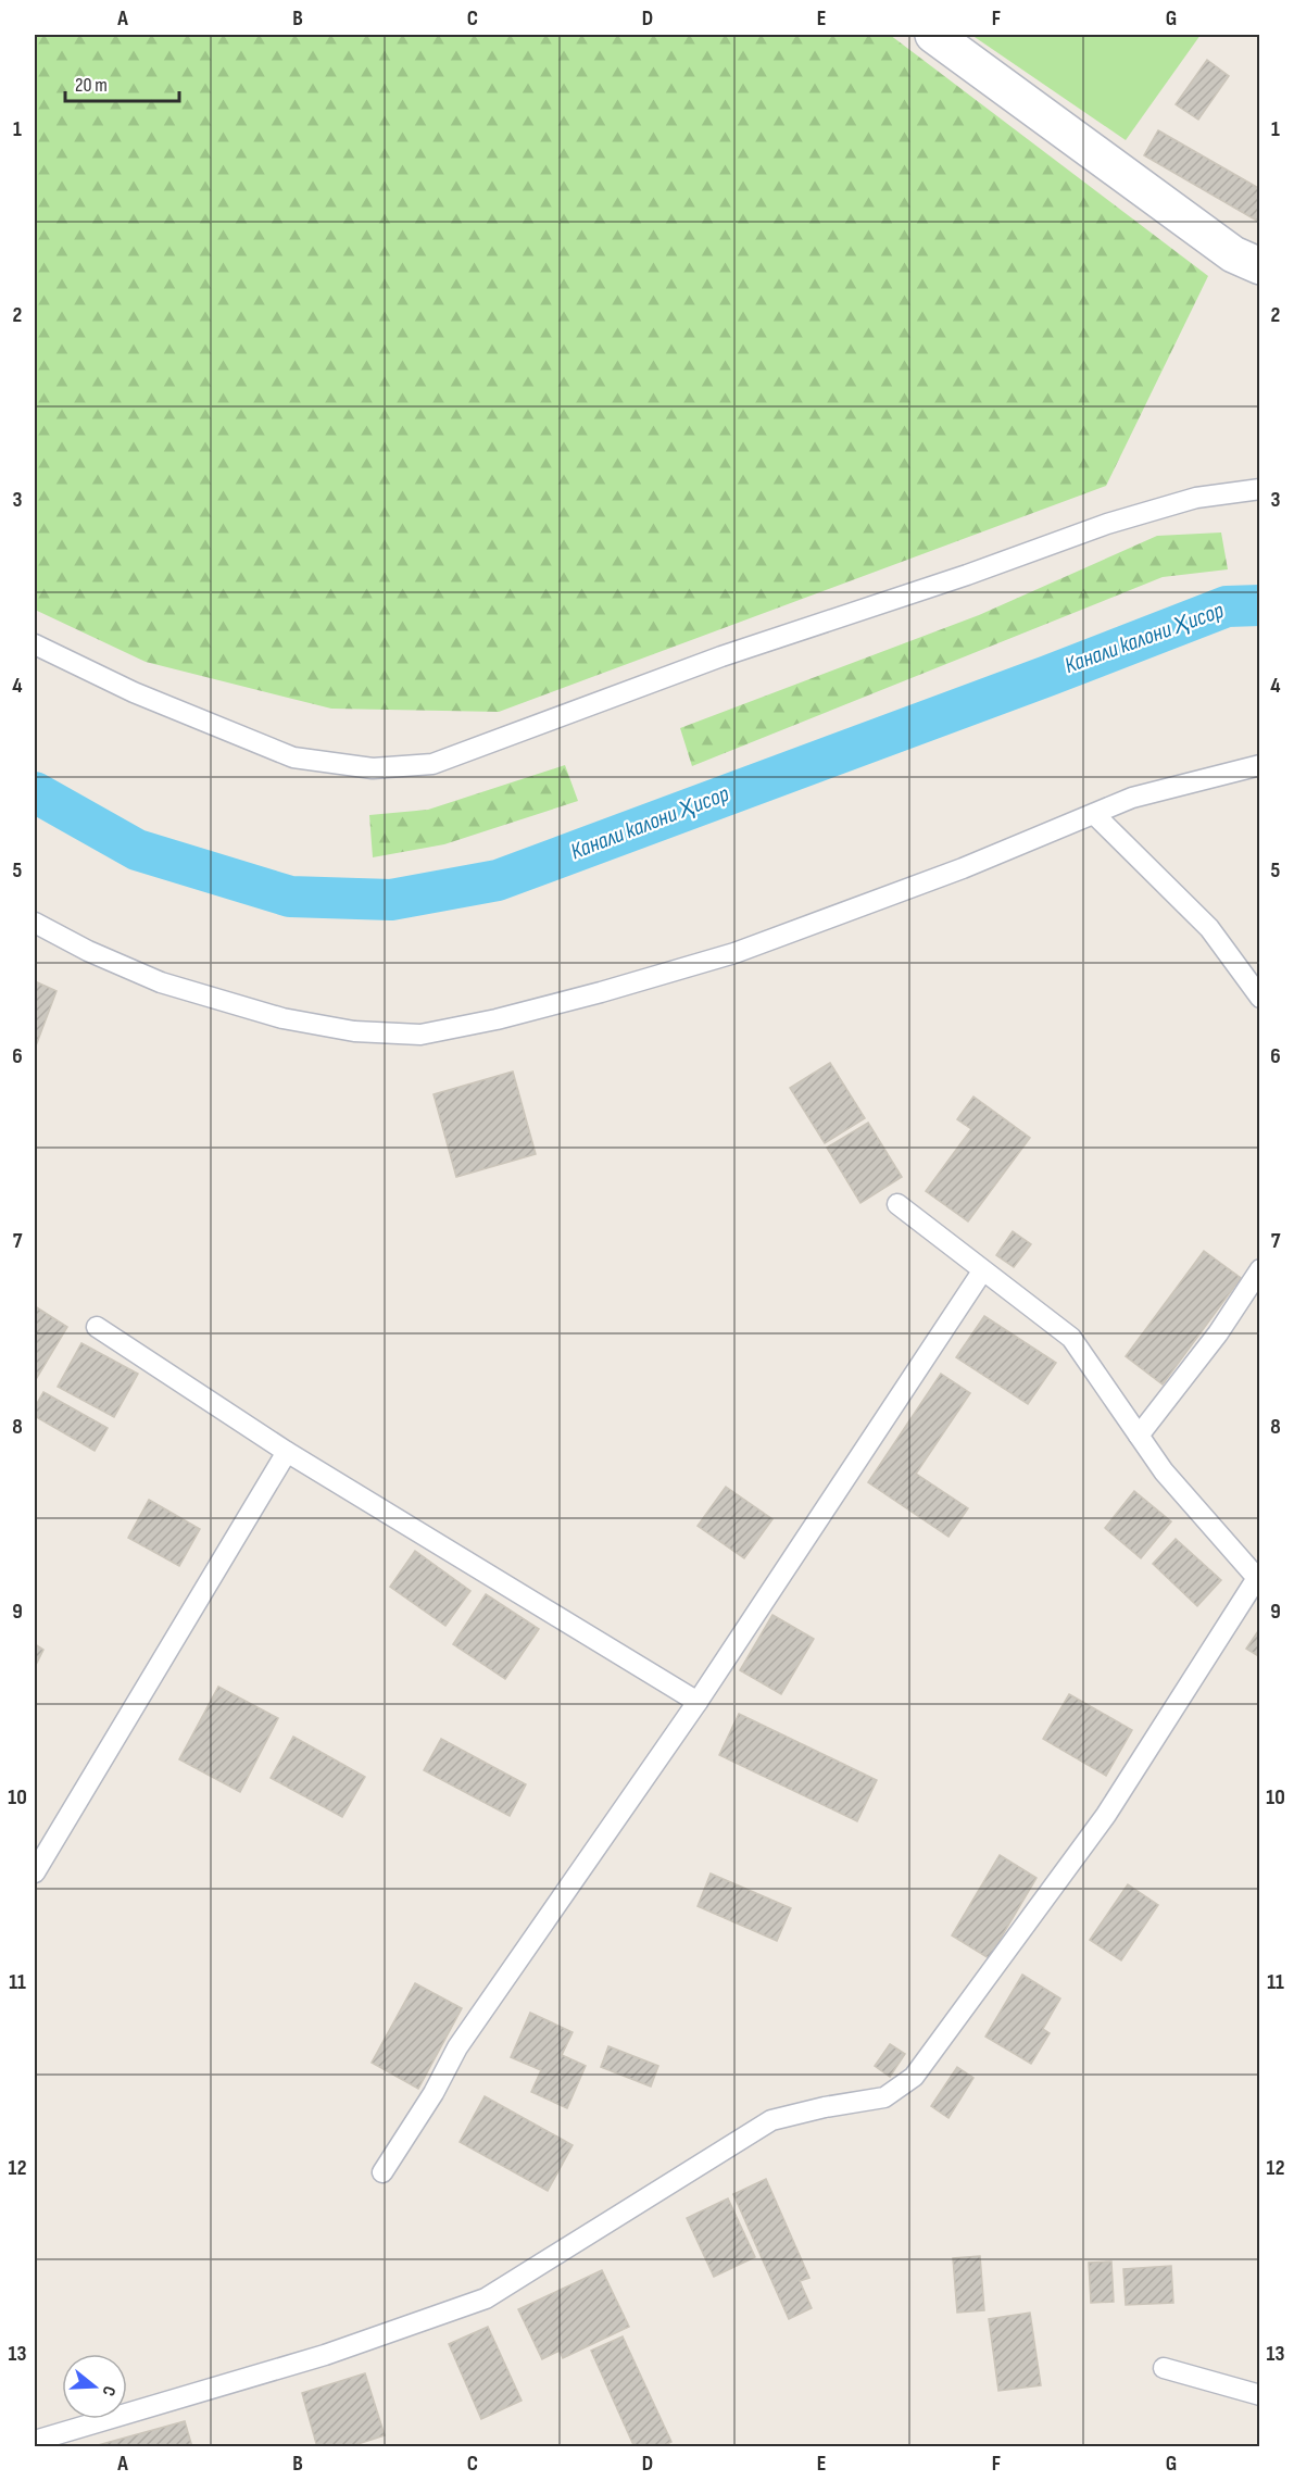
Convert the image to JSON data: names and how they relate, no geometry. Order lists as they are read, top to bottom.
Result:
{
  "water": ["Канали калони Ҳисор"],
  "scale_bar": "20 m",
  "north": "right",
  "grid": {
    "columns": [
      "A",
      "B",
      "C",
      "D",
      "E",
      "F",
      "G"
    ],
    "rows": [
      "1",
      "2",
      "3",
      "4",
      "5",
      "6",
      "7",
      "8",
      "9",
      "10",
      "11",
      "12",
      "13"
    ]
  }
}
